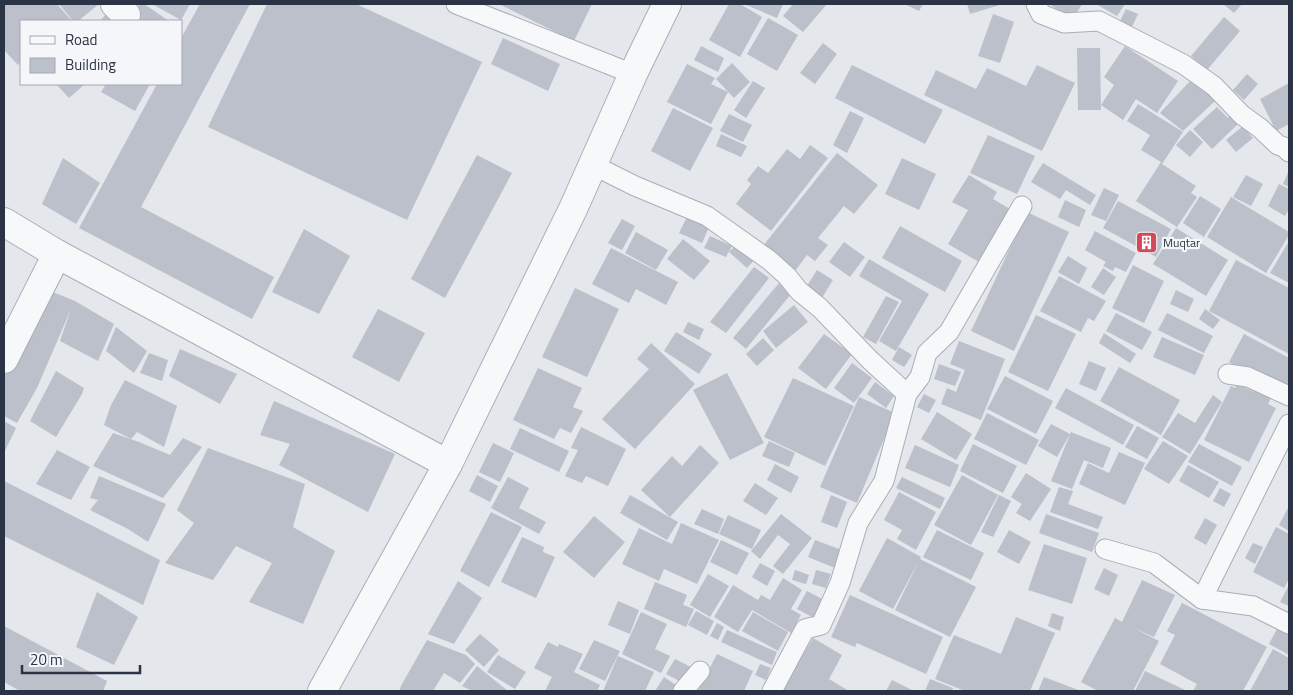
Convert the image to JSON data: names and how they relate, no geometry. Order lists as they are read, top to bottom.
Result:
{
  "places": {
    "building": ["Muqtar"]
  },
  "legend": ["Road", "Building"],
  "scale_bar": "20 m"
}
